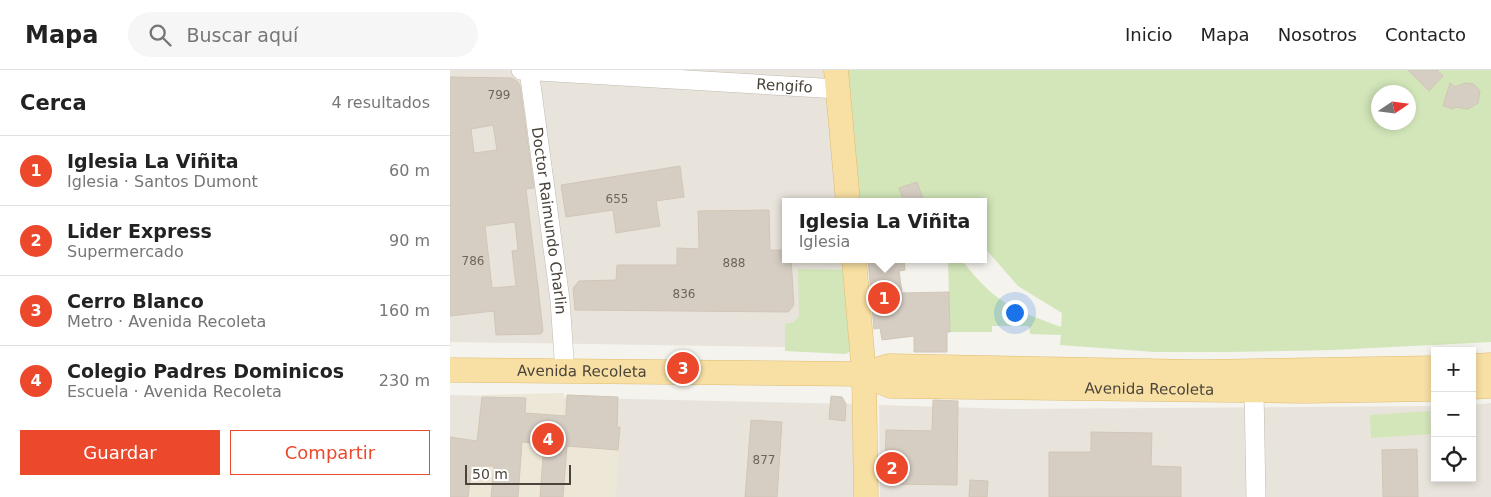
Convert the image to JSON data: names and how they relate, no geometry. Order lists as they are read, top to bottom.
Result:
{
  "streets": {
    "main road": ["Avenida Recoleta"],
    "street": ["Rengifo", "Doctor Raimundo Charlin"]
  },
  "crossings": [
    ["Rengifo", "Doctor Raimundo Charlin"],
    ["Doctor Raimundo Charlin", "Avenida Recoleta"]
  ],
  "house_numbers": [
    "799",
    "655",
    "786",
    "888",
    "836",
    "877"
  ],
  "scale_bar": "50 m",
  "north": "right",
  "page": {
    "header": "Mapa",
    "search": "Buscar aquí",
    "nav": [
      "Inicio",
      "Mapa",
      "Nosotros",
      "Contacto"
    ],
    "heading": ["Cerca", "4 resultados"],
    "list": [
      {
        "mark": "1",
        "name": "Iglesia La Viñita",
        "note": "Iglesia · Santos Dumont",
        "value": "60 m"
      },
      {
        "mark": "2",
        "name": "Lider Express",
        "note": "Supermercado",
        "value": "90 m"
      },
      {
        "mark": "3",
        "name": "Cerro Blanco",
        "note": "Metro · Avenida Recoleta",
        "value": "160 m"
      },
      {
        "mark": "4",
        "name": "Colegio Padres Dominicos",
        "note": "Escuela · Avenida Recoleta",
        "value": "230 m"
      }
    ],
    "popup": ["Iglesia La Viñita", "Iglesia"],
    "pins": [
      "1",
      "3",
      "4",
      "2"
    ],
    "map_buttons": ["+", "−"],
    "buttons": ["Guardar", "Compartir"],
    "scale": "50 m"
  }
}
